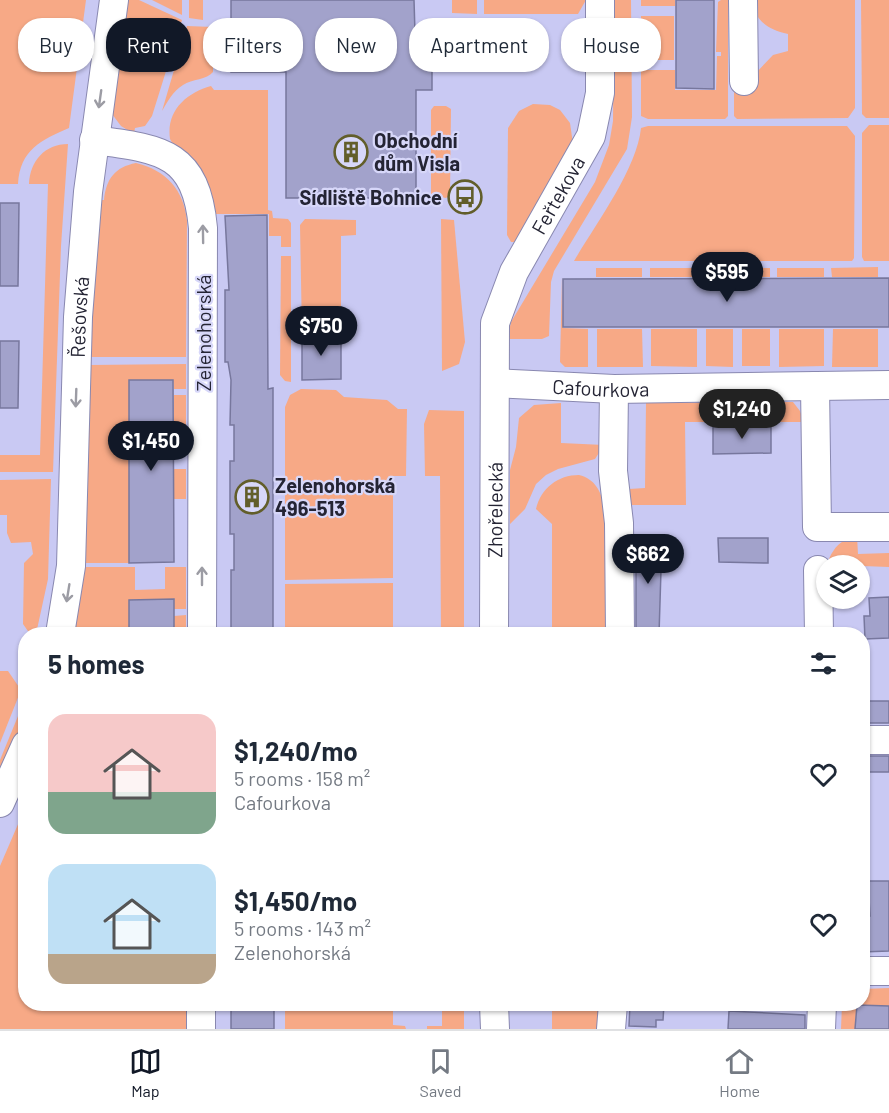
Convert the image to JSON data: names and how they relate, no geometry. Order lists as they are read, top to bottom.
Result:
{
  "streets": {
    "street": [
      "Feřtekova",
      "Řešovská",
      "Zelenohorská",
      "Cafourkova",
      "Zhořelecká"
    ]
  },
  "crossings": [
    ["Feřtekova", "Cafourkova"],
    ["Feřtekova", "Zhořelecká"],
    ["Řešovská", "Zelenohorská"],
    ["Cafourkova", "Zhořelecká"]
  ],
  "one_way": ["Řešovská", "Zelenohorská"],
  "places": {
    "building": ["Obchodní dům Visla", "Zelenohorská 496-513"],
    "bus stop": ["Sídliště Bohnice"]
  },
  "page": {
    "chip": [
      "Buy",
      "Rent",
      "Filters",
      "New",
      "Apartment",
      "House"
    ],
    "price": [
      "$595",
      "$750",
      "$1,240",
      "$1,450",
      "$662"
    ],
    "heading": "5 homes",
    "list": [
      {
        "name": "$1,240/mo",
        "note": "5 rooms · 158 m² · Cafourkova"
      },
      {
        "name": "$1,450/mo",
        "note": "5 rooms · 143 m² · Zelenohorská"
      }
    ],
    "tabs": ["Map", "Saved", "Home"]
  }
}
